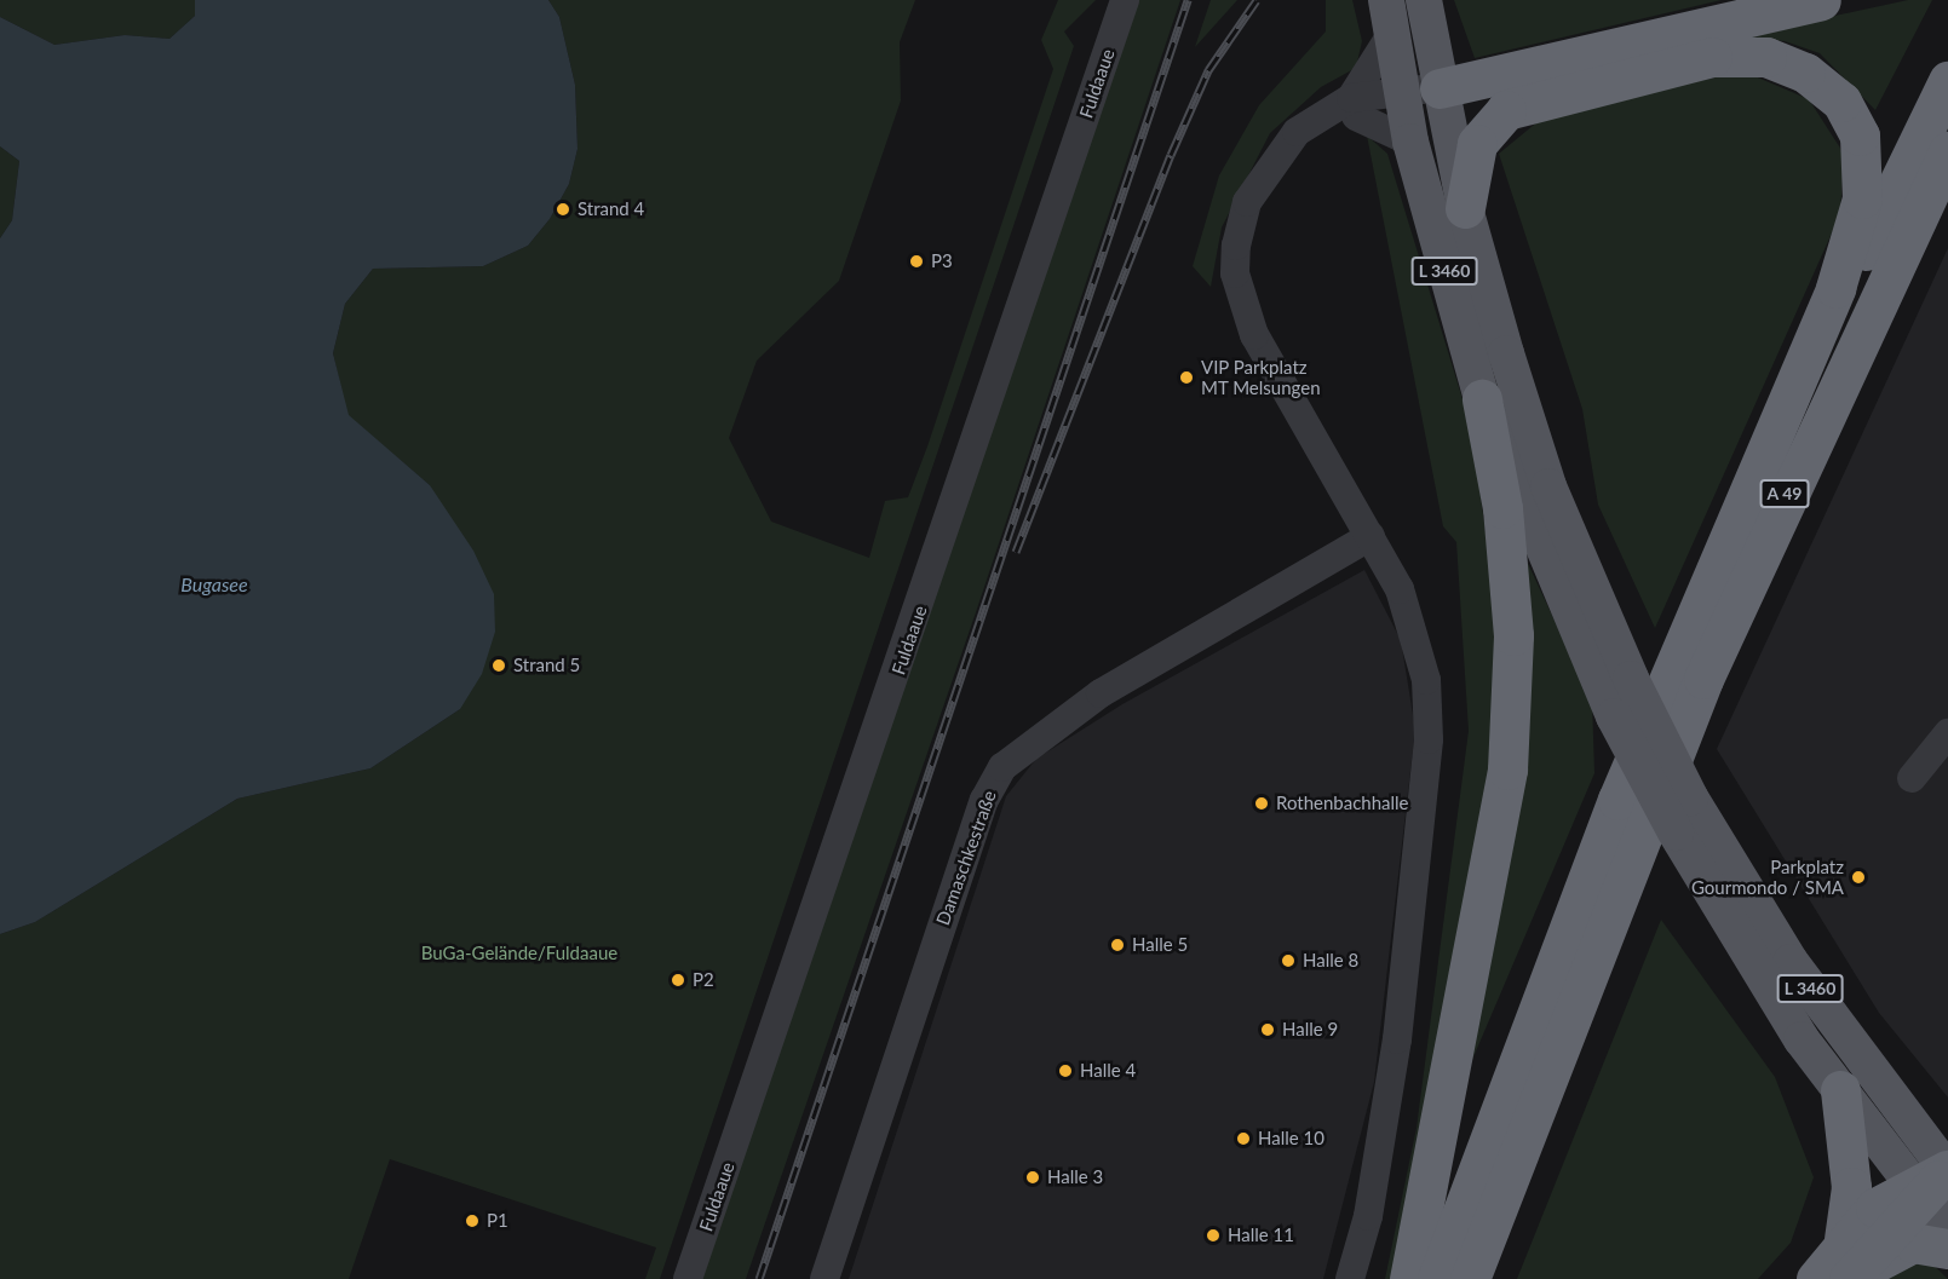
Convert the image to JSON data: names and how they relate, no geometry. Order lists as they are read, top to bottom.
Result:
{
  "streets": {
    "highway": ["A 49"],
    "main road": ["L 3460"],
    "street": ["Fuldaaue", "Damaschkestraße"]
  },
  "water": ["Bugasee"],
  "parks": ["BuGa-Gelände/Fuldaaue"],
  "places": [
    "Strand 4",
    "P3",
    "VIP Parkplatz MT Melsungen",
    "Strand 5",
    "Rothenbachhalle",
    "Parkplatz Gourmondo / SMA",
    "Halle 5",
    "Halle 8",
    "P2",
    "Halle 9",
    "Halle 4",
    "Halle 10",
    "Halle 3",
    "P1",
    "Halle 11"
  ]
}
